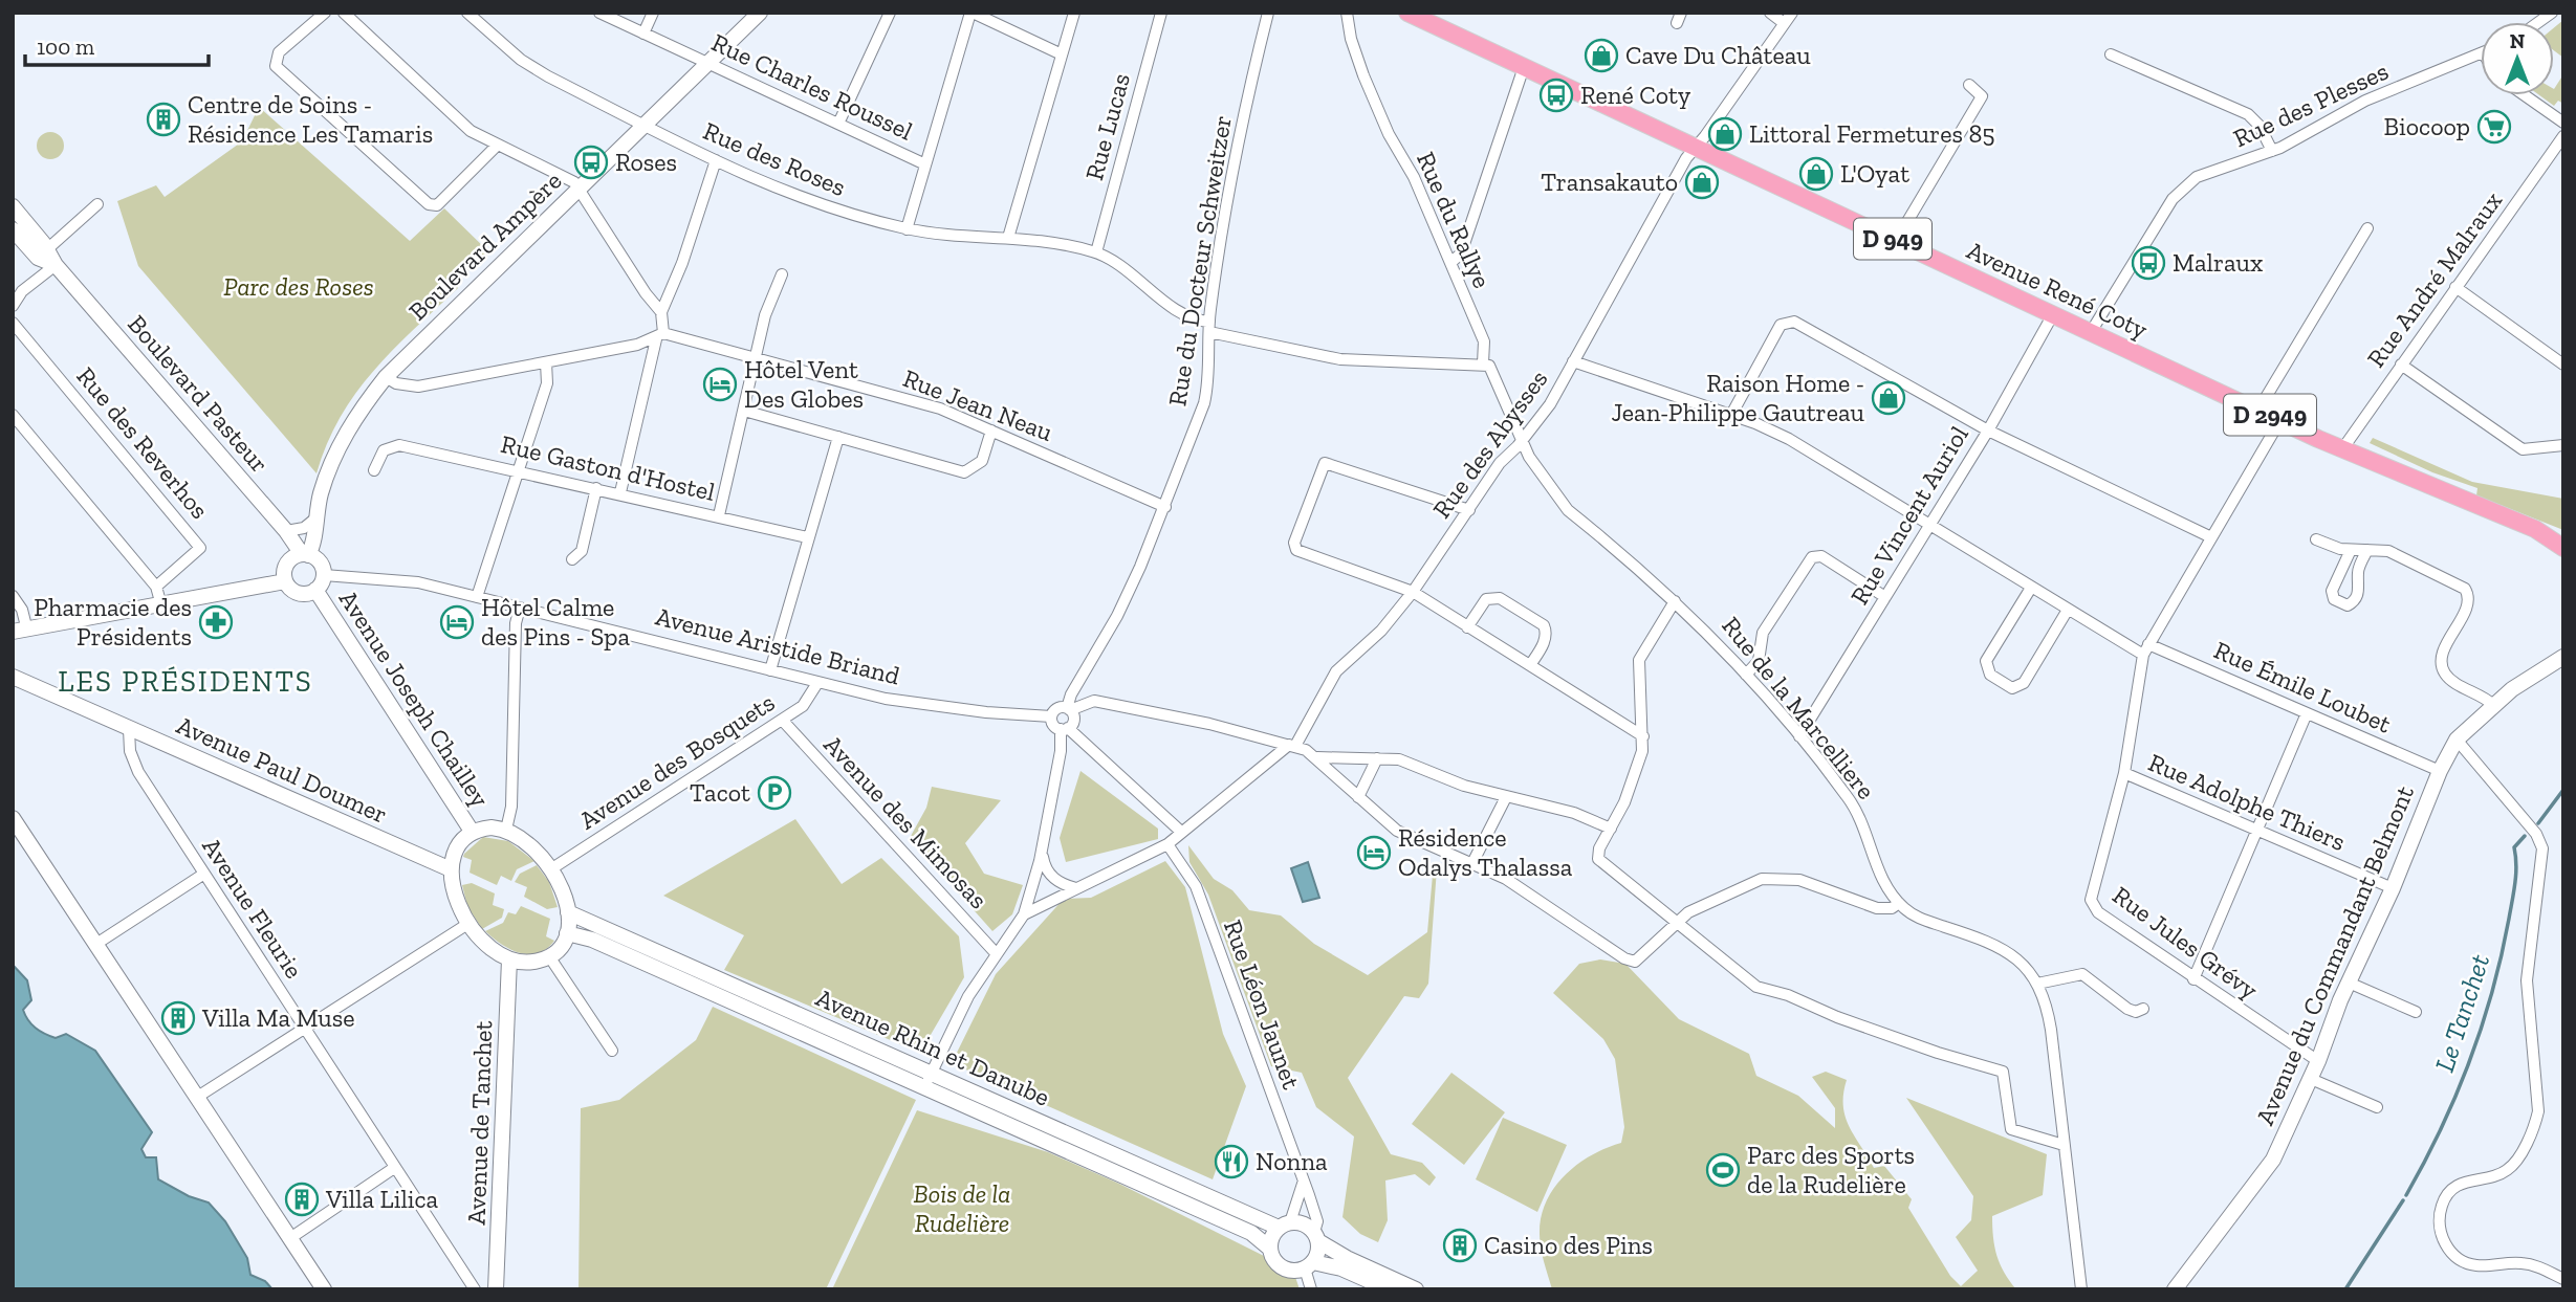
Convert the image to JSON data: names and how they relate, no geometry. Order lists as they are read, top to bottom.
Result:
{
  "streets": {
    "main road": ["D 949", "Avenue René Coty", "D 2949"],
    "street": [
      "Rue Charles Roussel",
      "Rue des Plesses",
      "Rue Lucas",
      "Rue des Roses",
      "Rue du Rallye",
      "Boulevard Ampère",
      "Rue du Docteur Schweitzer",
      "Rue André Malraux",
      "Boulevard Pasteur",
      "Rue Jean Neau",
      "Rue des Reverhos",
      "Rue des Abysses",
      "Rue Gaston d'Hostel",
      "Rue Vincent Auriol",
      "Avenue Aristide Briand",
      "Rue Émile Loubet",
      "Avenue Joseph Chailley",
      "Rue de la Marcelliere",
      "Avenue des Bosquets",
      "Avenue Paul Doumer",
      "Rue Adolphe Thiers",
      "Avenue des Mimosas",
      "Avenue Fleurie",
      "Rue Jules Grévy",
      "Avenue du Commandant Belmont",
      "Rue Léon Jaunet",
      "Avenue Rhin et Danube",
      "Avenue de Tanchet"
    ]
  },
  "crossings": [
    ["Rue Charles Roussel", "Boulevard Ampère"],
    ["Rue des Plesses", "Avenue René Coty"],
    ["Rue Lucas", "Rue des Roses"],
    ["Rue des Roses", "Rue du Rallye"],
    ["Rue des Roses", "Boulevard Ampère"],
    ["Rue des Roses", "Rue du Docteur Schweitzer"],
    ["Rue du Rallye", "Rue des Abysses"],
    ["Rue du Rallye", "Rue de la Marcelliere"],
    ["Boulevard Ampère", "Boulevard Pasteur"],
    ["Boulevard Ampère", "Rue Jean Neau"],
    ["Boulevard Ampère", "Avenue Aristide Briand"],
    ["Boulevard Ampère", "Avenue Joseph Chailley"],
    ["Rue du Docteur Schweitzer", "Rue Jean Neau"],
    ["Rue du Docteur Schweitzer", "Avenue Aristide Briand"],
    ["Rue André Malraux", "Avenue René Coty"],
    ["Avenue René Coty", "D 2949"],
    ["Avenue René Coty", "Rue des Abysses"],
    ["Avenue René Coty", "Rue Vincent Auriol"],
    ["Boulevard Pasteur", "Avenue Aristide Briand"],
    ["Boulevard Pasteur", "Avenue Joseph Chailley"],
    ["Rue des Abysses", "Rue Émile Loubet"],
    ["Rue des Abysses", "Rue de la Marcelliere"],
    ["Rue des Abysses", "Rue Léon Jaunet"],
    ["Rue Vincent Auriol", "Rue Émile Loubet"],
    ["Rue Vincent Auriol", "Rue de la Marcelliere"],
    ["Avenue Aristide Briand", "Avenue Joseph Chailley"],
    ["Avenue Aristide Briand", "Avenue des Bosquets"],
    ["Rue Émile Loubet", "Rue Jules Grévy"],
    ["Rue Émile Loubet", "Avenue du Commandant Belmont"],
    ["Avenue Joseph Chailley", "Avenue des Bosquets"],
    ["Avenue Joseph Chailley", "Avenue Paul Doumer"],
    ["Avenue Joseph Chailley", "Avenue Rhin et Danube"],
    ["Avenue Joseph Chailley", "Avenue de Tanchet"],
    ["Avenue des Bosquets", "Avenue Paul Doumer"],
    ["Avenue des Bosquets", "Avenue des Mimosas"],
    ["Avenue des Bosquets", "Avenue Rhin et Danube"],
    ["Avenue des Bosquets", "Avenue de Tanchet"],
    ["Avenue Paul Doumer", "Avenue Fleurie"],
    ["Avenue Paul Doumer", "Avenue Rhin et Danube"],
    ["Avenue Paul Doumer", "Avenue de Tanchet"],
    ["Rue Adolphe Thiers", "Rue Jules Grévy"],
    ["Rue Adolphe Thiers", "Avenue du Commandant Belmont"],
    ["Rue Jules Grévy", "Avenue du Commandant Belmont"],
    ["Rue Léon Jaunet", "Avenue Rhin et Danube"],
    ["Avenue Rhin et Danube", "Avenue de Tanchet"]
  ],
  "districts": ["LES PRÉSIDENTS"],
  "water": ["Le Tanchet"],
  "parks": ["Parc des Roses", "Bois de la Rudelière"],
  "places": {
    "shop": [
      "Cave Du Château",
      "Littoral Fermetures 85",
      "L'Oyat",
      "Transakauto",
      "Raison Home - Jean-Philippe Gautreau"
    ],
    "bus stop": ["René Coty", "Roses", "Malraux"],
    "building": [
      "Centre de Soins - Résidence Les Tamaris",
      "Villa Ma Muse",
      "Villa Lilica",
      "Casino des Pins"
    ],
    "supermarket": ["Biocoop"],
    "hotel": ["Hôtel Vent Des Globes", "Hôtel Calme des Pins - Spa", "Résidence Odalys Thalassa"],
    "pharmacy": ["Pharmacie des Présidents"],
    "parking": ["Tacot"],
    "restaurant": ["Nonna"],
    "sports": ["Parc des Sports de la Rudelière"]
  },
  "scale_bar": "100 m",
  "north": "top"
}
